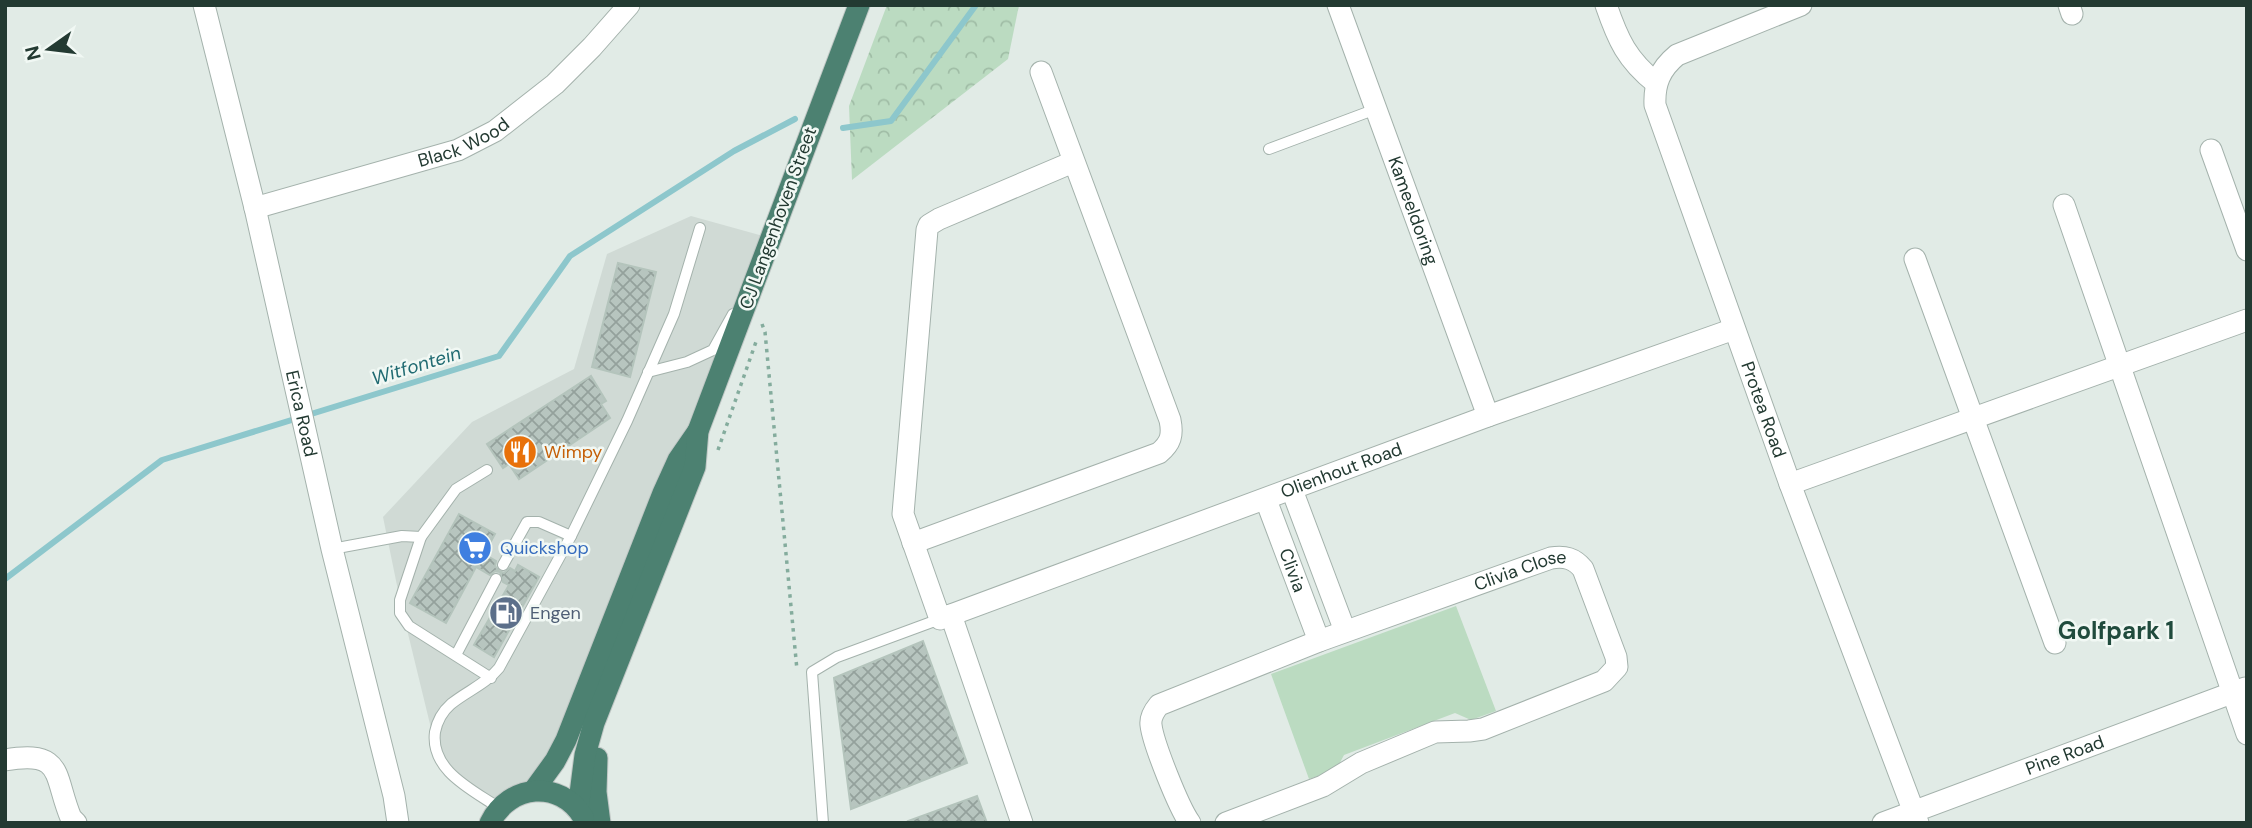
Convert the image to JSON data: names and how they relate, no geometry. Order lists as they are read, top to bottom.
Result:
{
  "streets": {
    "highway": ["CJ Langenhoven Street"],
    "street": [
      "Black Wood",
      "Kameeldoring",
      "Protea Road",
      "Erica Road",
      "Olienhout Road",
      "Clivia",
      "Clivia Close",
      "Pine Road"
    ]
  },
  "crossings": [
    ["Black Wood", "Erica Road"],
    ["Kameeldoring", "Olienhout Road"],
    ["Protea Road", "Olienhout Road"],
    ["Protea Road", "Pine Road"],
    ["Olienhout Road", "Clivia"],
    ["Clivia", "Clivia Close"]
  ],
  "districts": ["Golfpark 1"],
  "water": ["Witfontein"],
  "places": {
    "restaurant": ["Wimpy"],
    "supermarket": ["Quickshop"],
    "fuel station": ["Engen"]
  },
  "north": "left"
}
